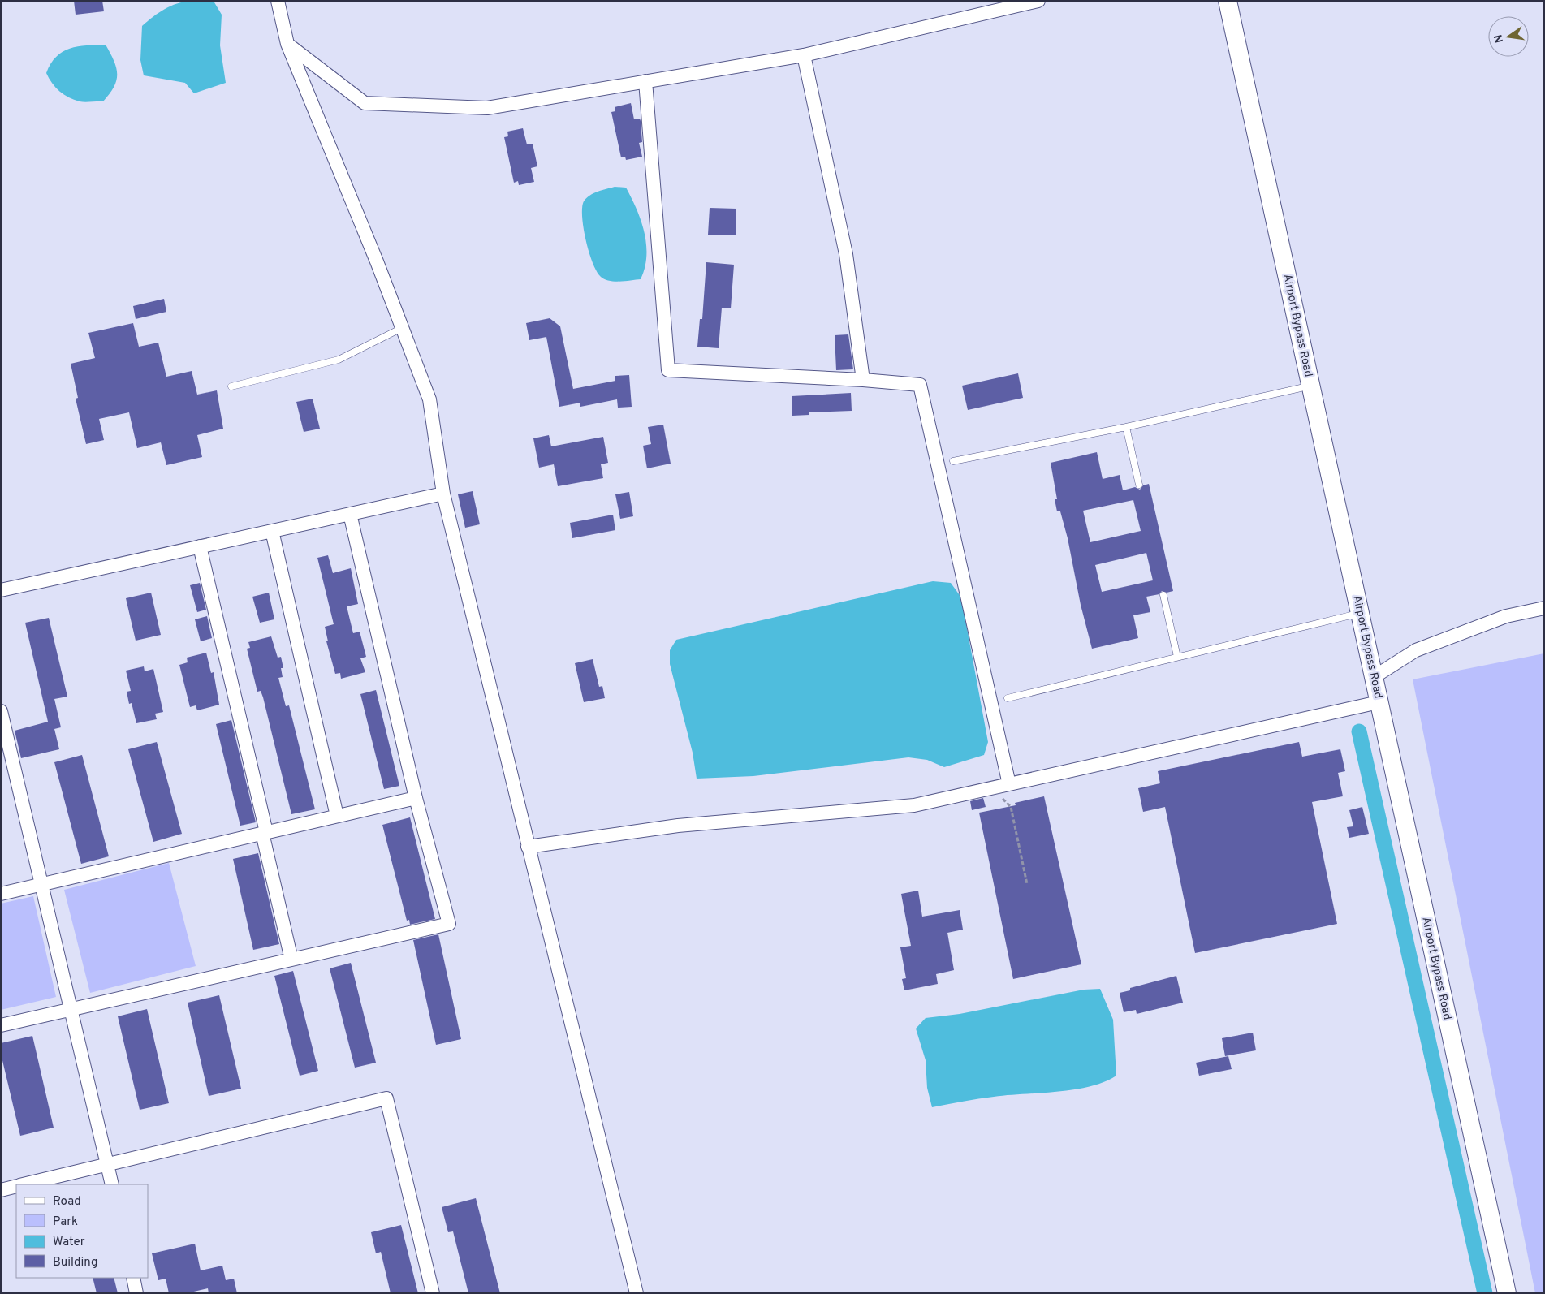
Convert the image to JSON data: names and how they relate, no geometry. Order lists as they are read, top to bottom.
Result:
{
  "streets": {
    "street": ["Airport Bypass Road"]
  },
  "legend": [
    "Road",
    "Park",
    "Water",
    "Building"
  ],
  "north": "left"
}
